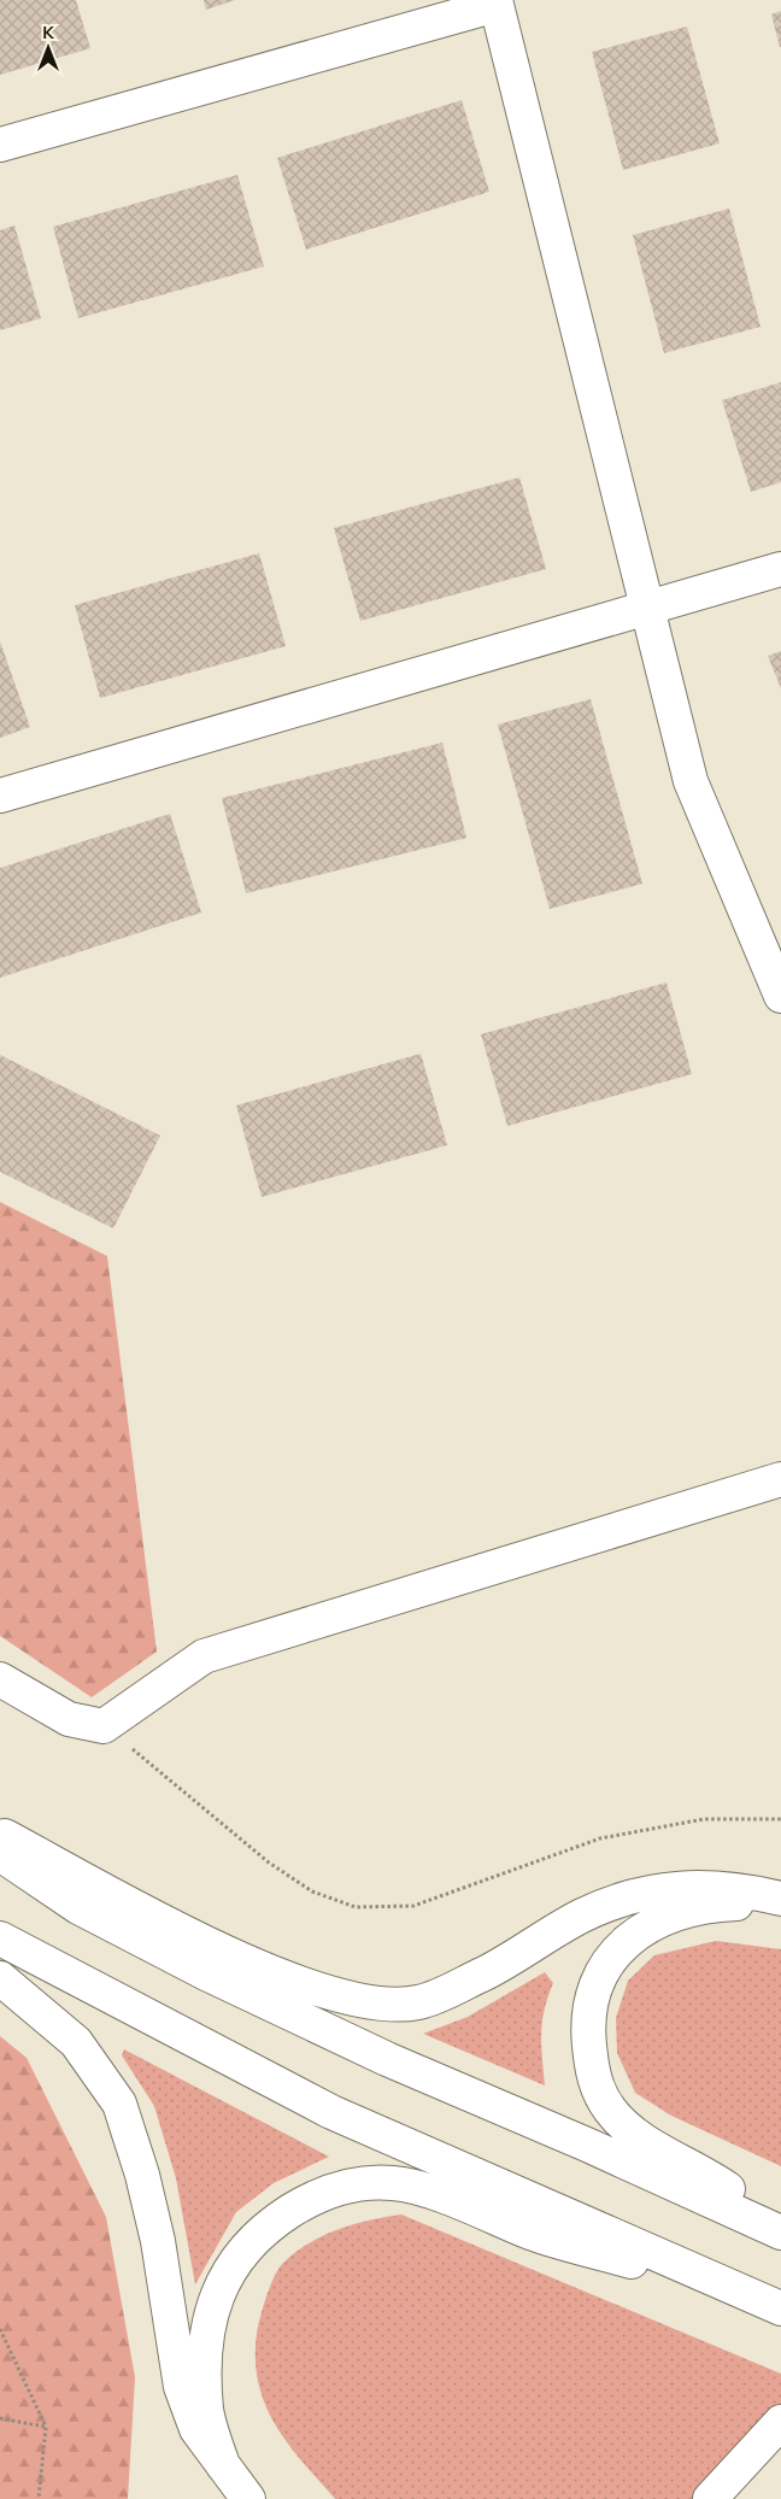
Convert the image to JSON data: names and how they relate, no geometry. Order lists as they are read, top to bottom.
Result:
{
  "north": "top"
}
